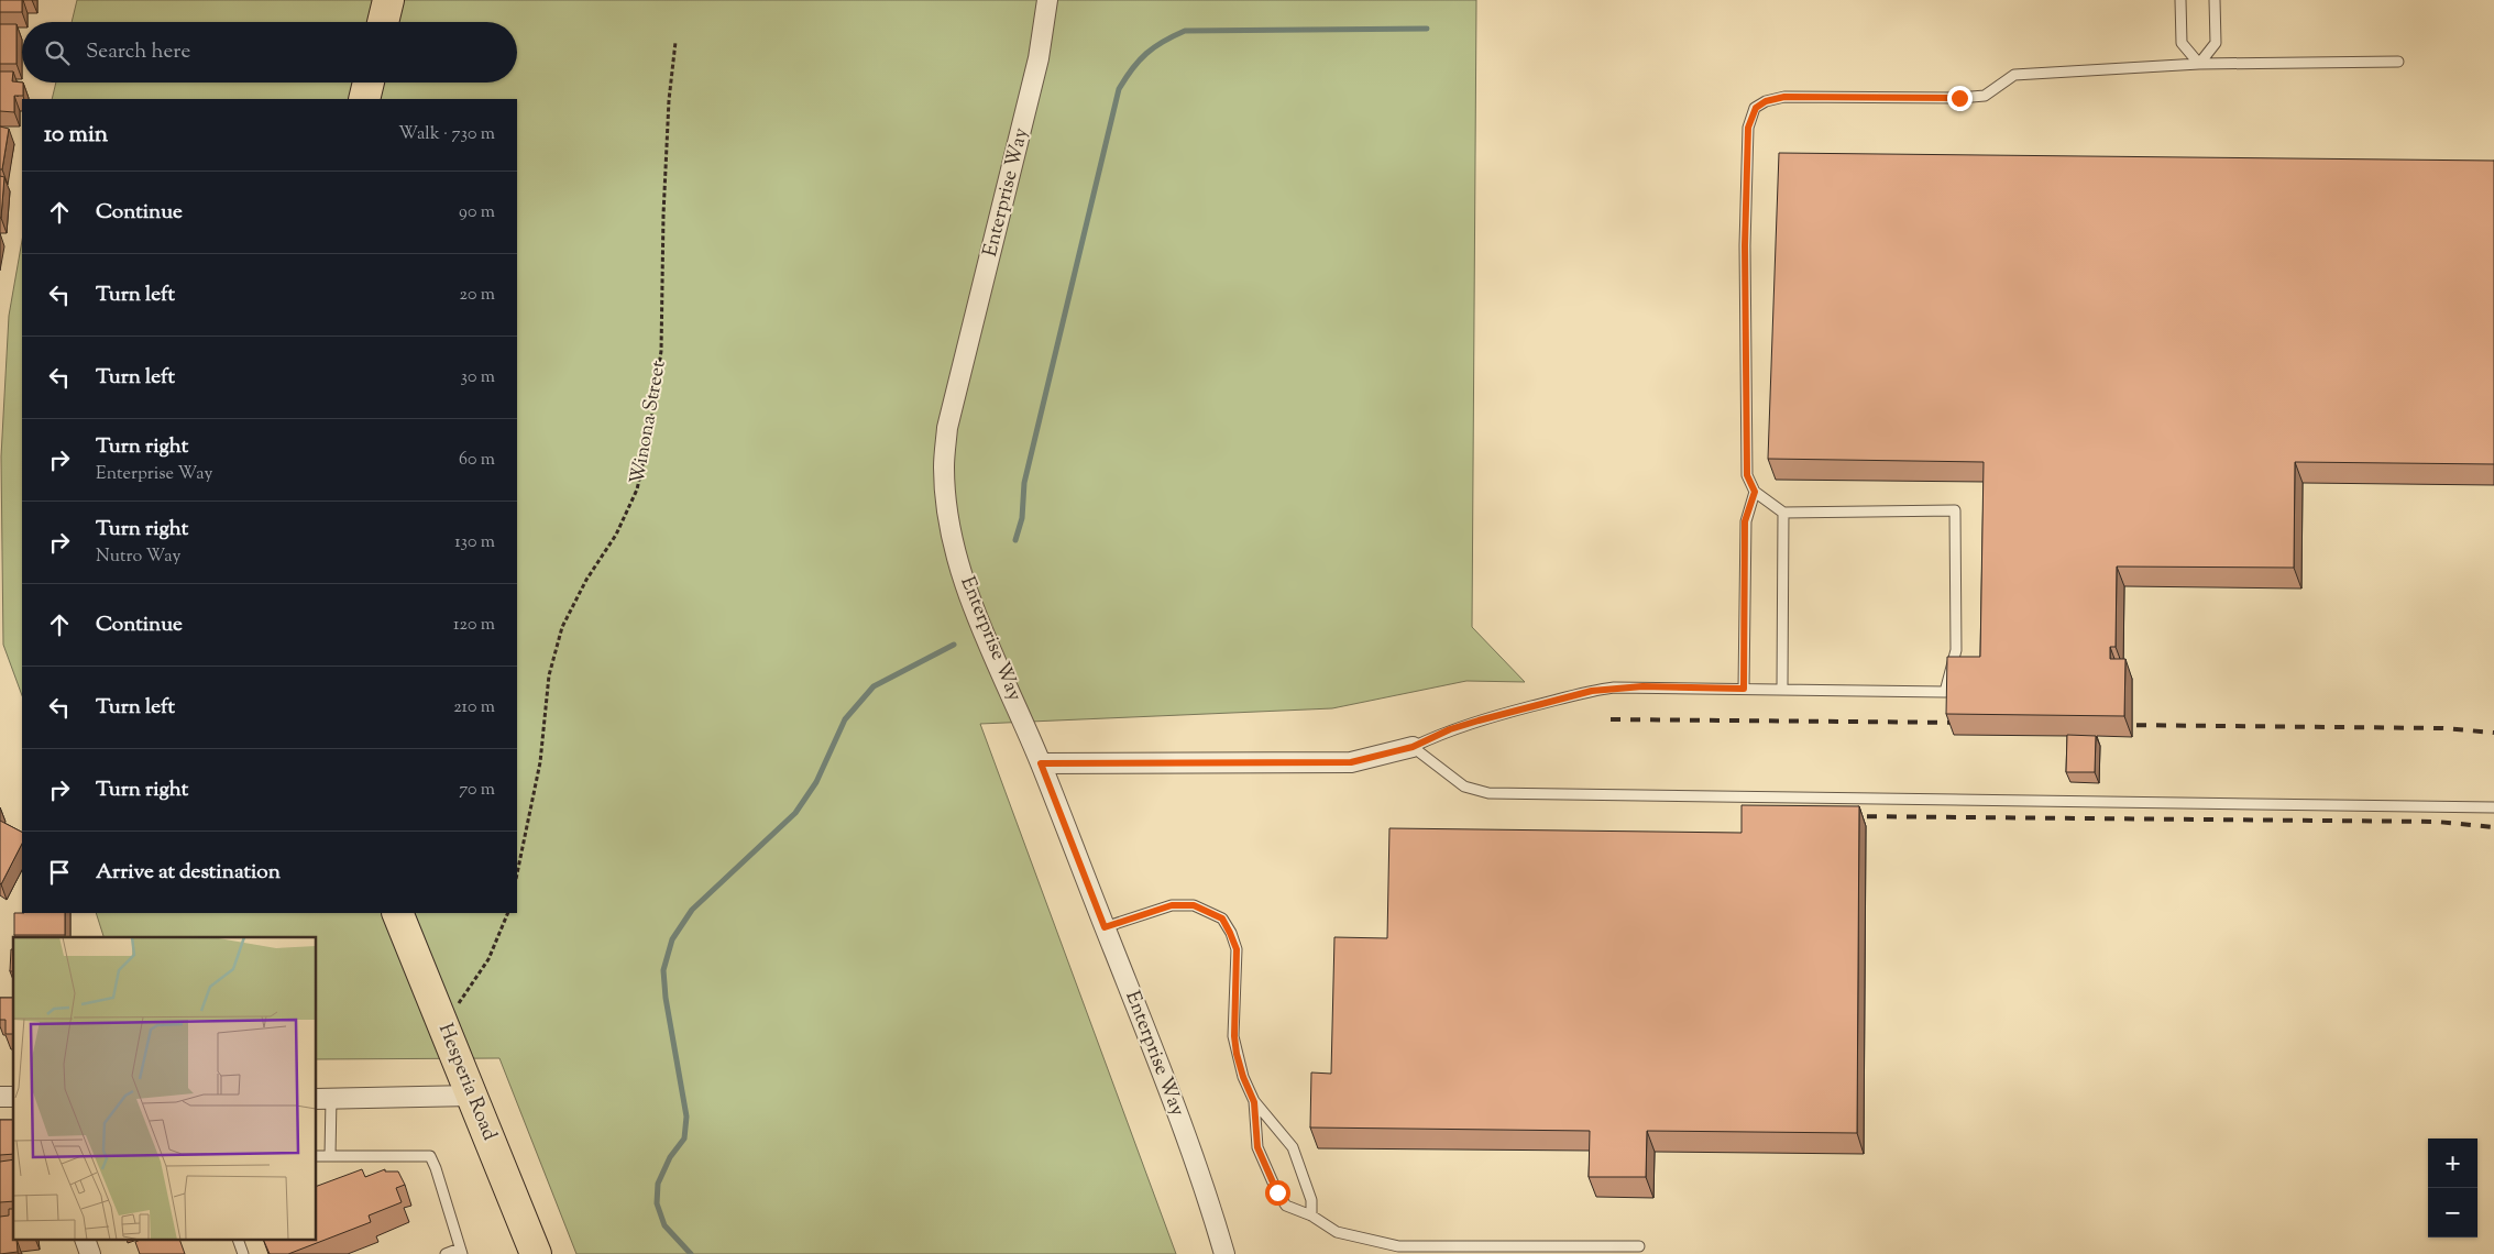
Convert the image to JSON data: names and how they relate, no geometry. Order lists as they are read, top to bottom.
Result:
{
  "streets": {
    "main road": ["Hesperia Road"],
    "street": ["Enterprise Way"],
    "path": ["Winona Street"]
  },
  "page": {
    "search": "Search here",
    "heading": ["10 min", "Walk · 730 m"],
    "list": [
      ["Continue", "90 m"],
      ["Turn left", "20 m"],
      ["Turn left", "30 m"],
      ["Turn right", "Enterprise Way", "60 m"],
      ["Turn right", "Nutro Way", "130 m"],
      ["Continue", "120 m"],
      ["Turn left", "210 m"],
      ["Turn right", "70 m"],
      "Arrive at destination"
    ],
    "map_buttons": ["+", "−"]
  }
}
